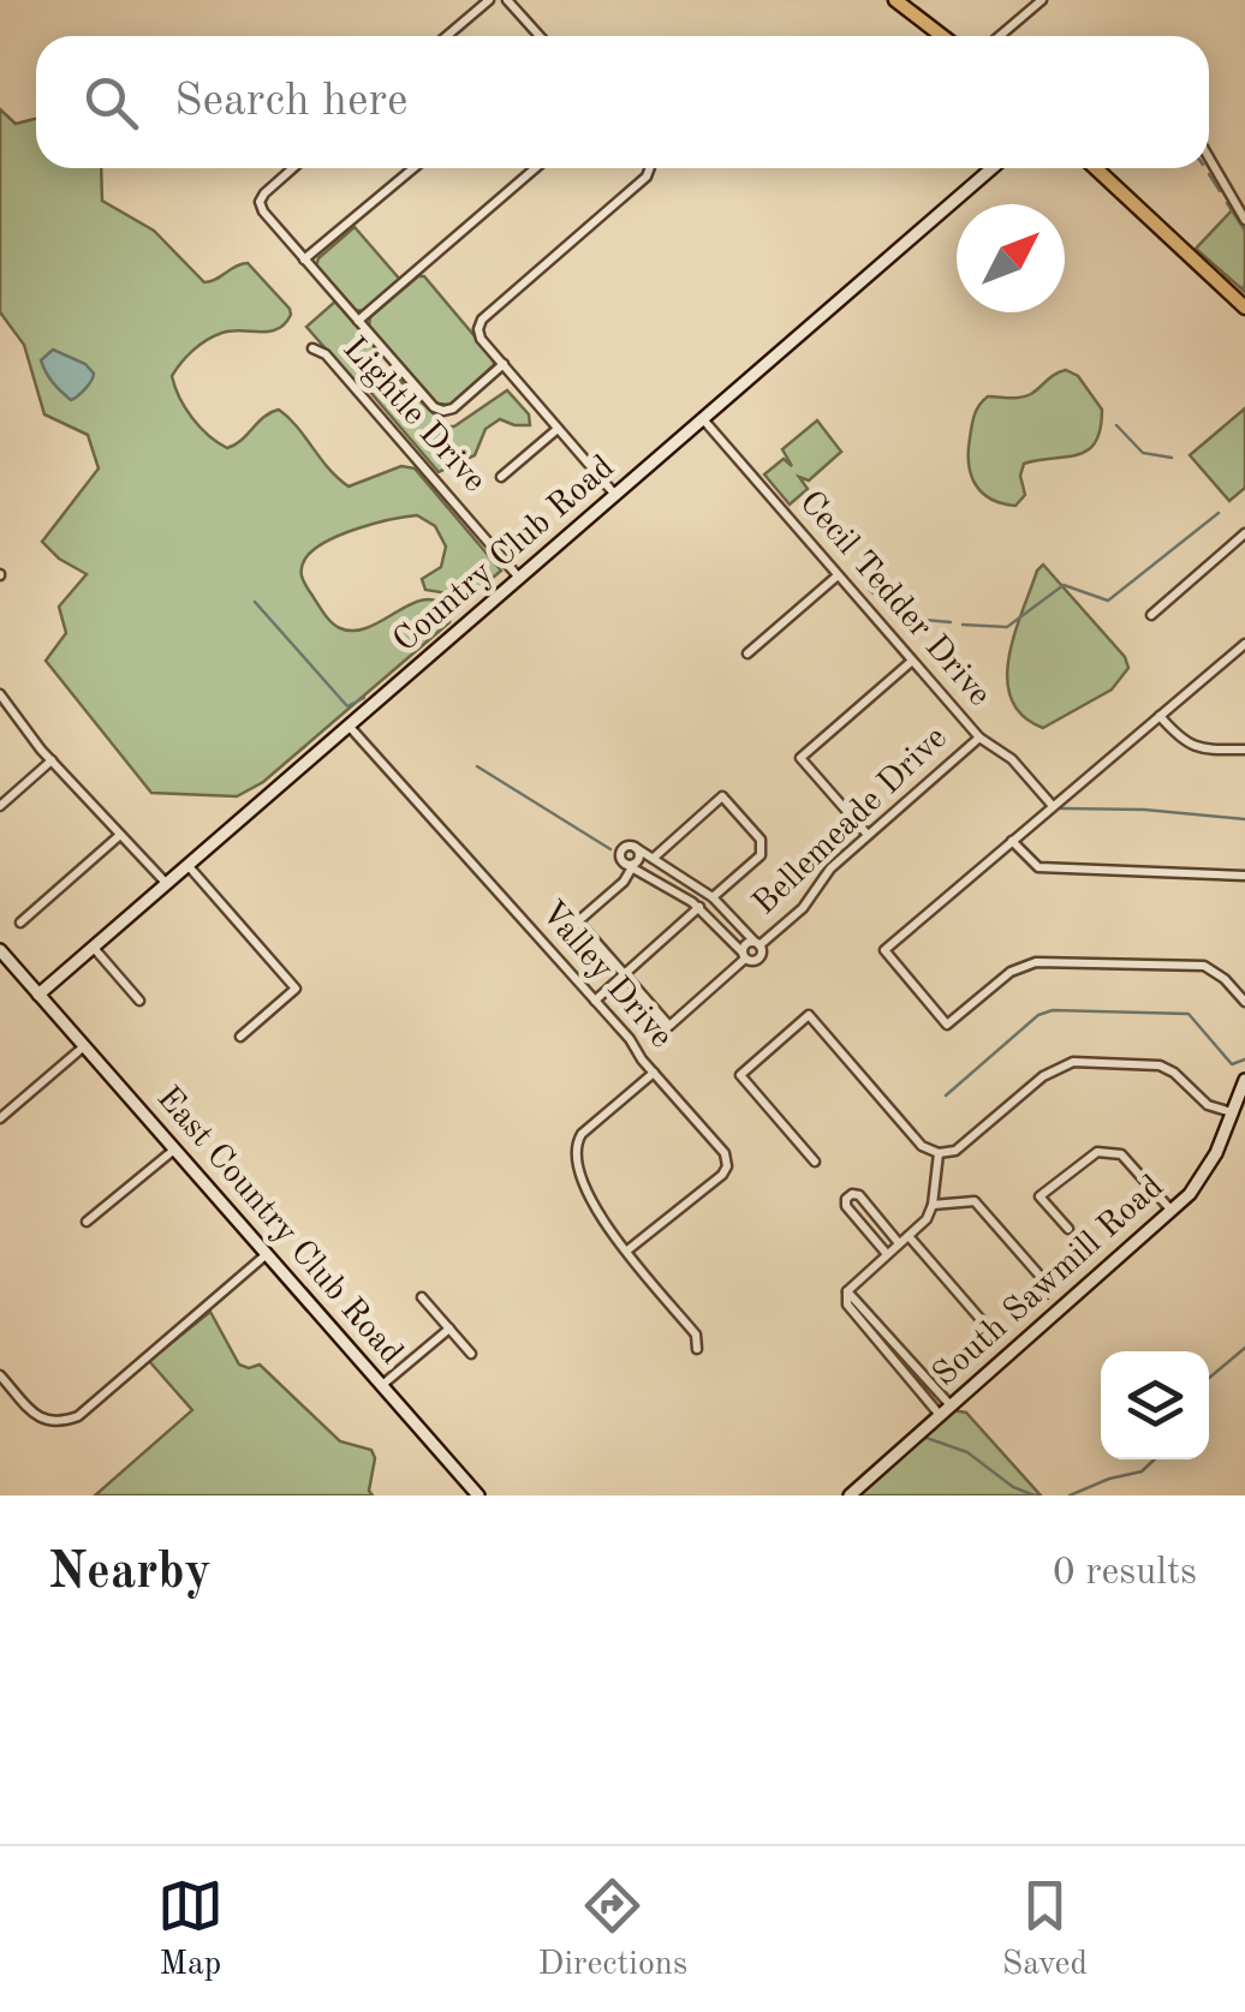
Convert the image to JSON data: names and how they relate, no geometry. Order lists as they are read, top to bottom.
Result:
{
  "streets": {
    "street": [
      "Lightle Drive",
      "Country Club Road",
      "Cecil Tedder Drive",
      "Bellemeade Drive",
      "Valley Drive",
      "East Country Club Road",
      "South Sawmill Road"
    ]
  },
  "crossings": [
    ["Lightle Drive", "Country Club Road"],
    ["Country Club Road", "Cecil Tedder Drive"],
    ["Country Club Road", "Valley Drive"],
    ["Country Club Road", "East Country Club Road"],
    ["Cecil Tedder Drive", "Bellemeade Drive"]
  ],
  "north": "top right",
  "page": {
    "search": "Search here",
    "heading": ["Nearby", "0 results"],
    "nav": ["Map", "Directions", "Saved"]
  }
}
